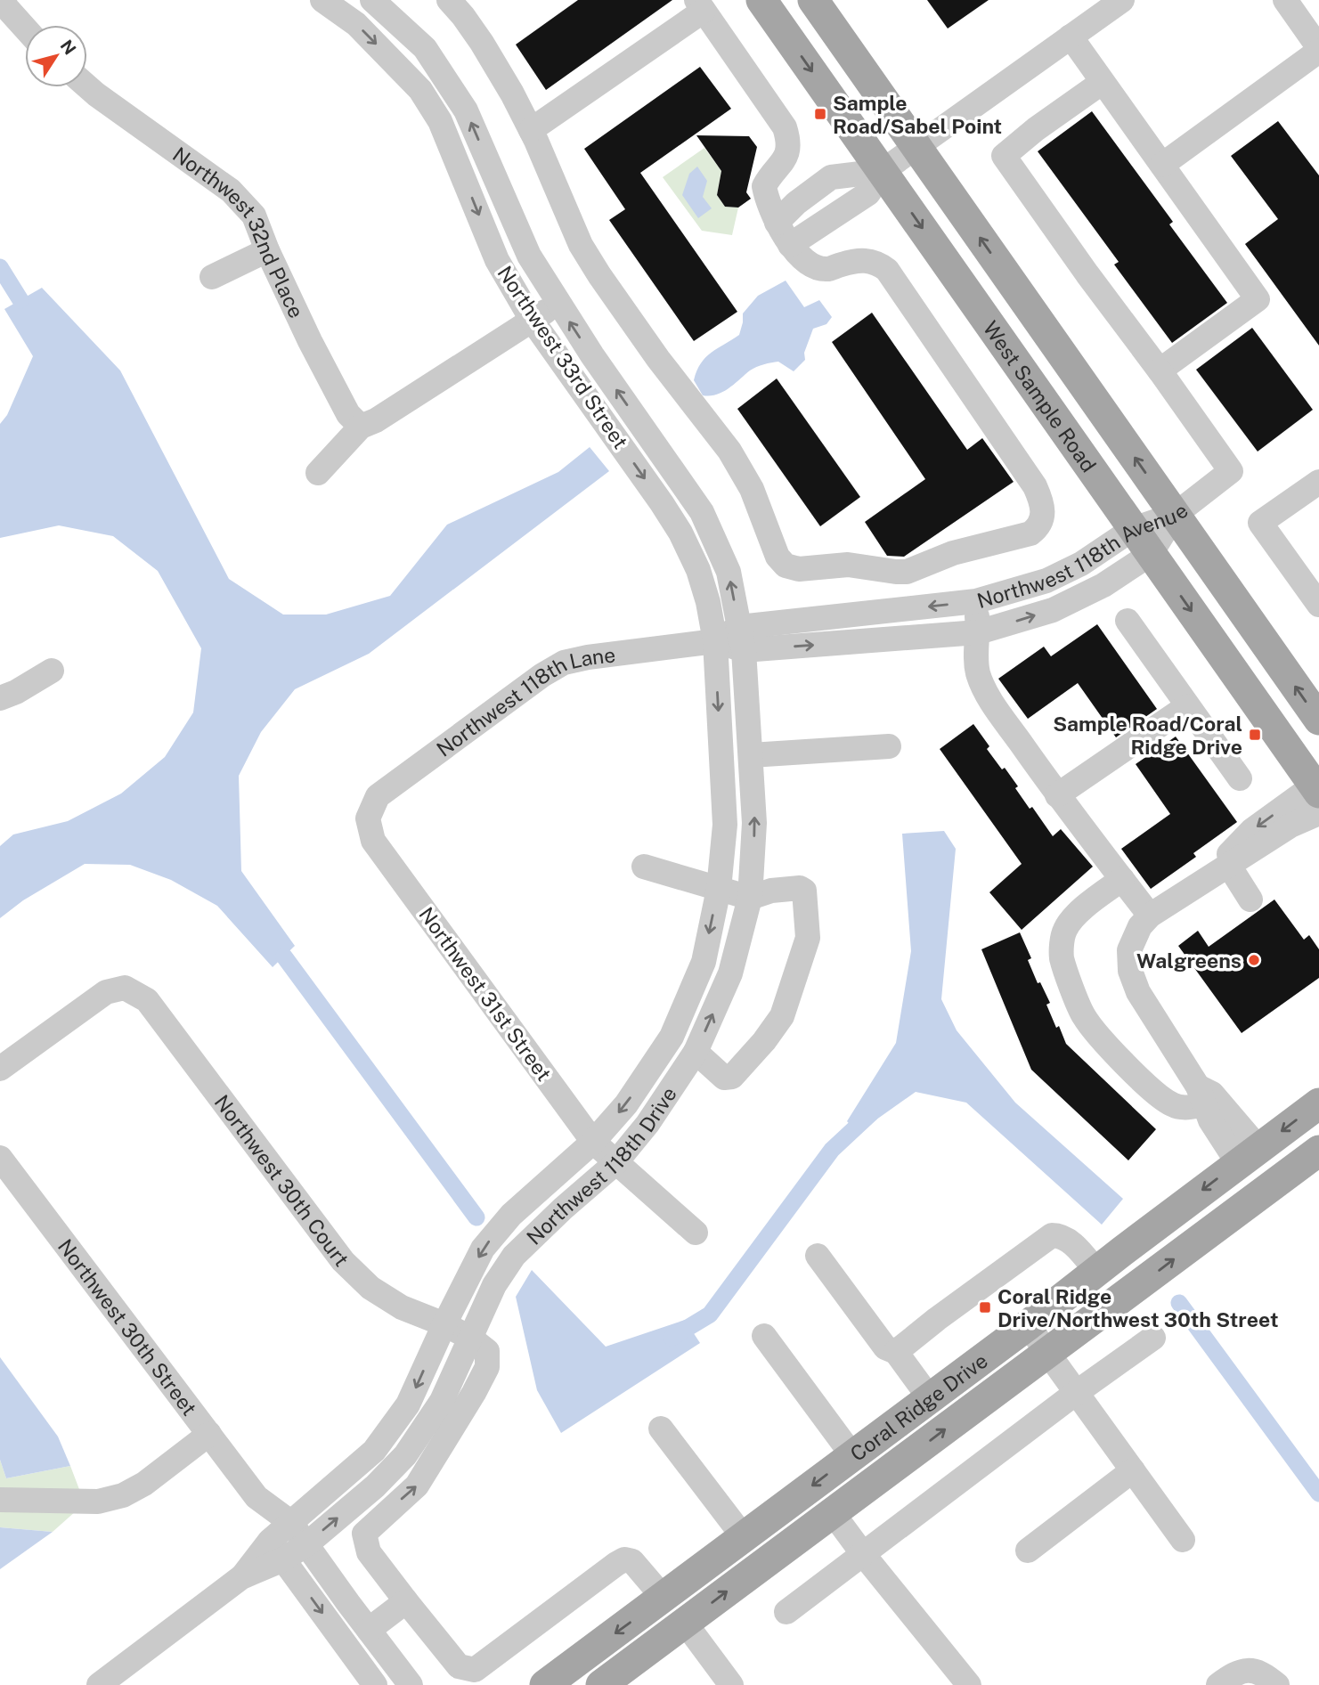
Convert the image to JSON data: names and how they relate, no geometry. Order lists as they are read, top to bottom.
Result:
{
  "streets": {
    "main road": ["West Sample Road", "Coral Ridge Drive"],
    "street": [
      "Northwest 32nd Place",
      "Northwest 33rd Street",
      "Northwest 118th Avenue",
      "Northwest 118th Lane",
      "Northwest 31st Street",
      "Northwest 118th Drive",
      "Northwest 30th Court",
      "Northwest 30th Street"
    ]
  },
  "crossings": [
    ["Northwest 33rd Street", "Northwest 118th Avenue"],
    ["Northwest 33rd Street", "Northwest 118th Lane"],
    ["Northwest 33rd Street", "Northwest 118th Drive"],
    ["West Sample Road", "Northwest 118th Avenue"],
    ["Northwest 118th Avenue", "Northwest 118th Lane"],
    ["Northwest 118th Avenue", "Northwest 118th Drive"],
    ["Northwest 118th Lane", "Northwest 31st Street"],
    ["Northwest 118th Lane", "Northwest 118th Drive"],
    ["Northwest 31st Street", "Northwest 118th Drive"],
    ["Northwest 118th Drive", "Northwest 30th Court"],
    ["Northwest 118th Drive", "Northwest 30th Street"]
  ],
  "places": {
    "transit": ["Sample Road/Sabel Point", "Sample Road/Coral Ridge Drive", "Coral Ridge Drive/Northwest 30th Street"],
    "other": ["Walgreens"]
  },
  "north": "top right"
}
